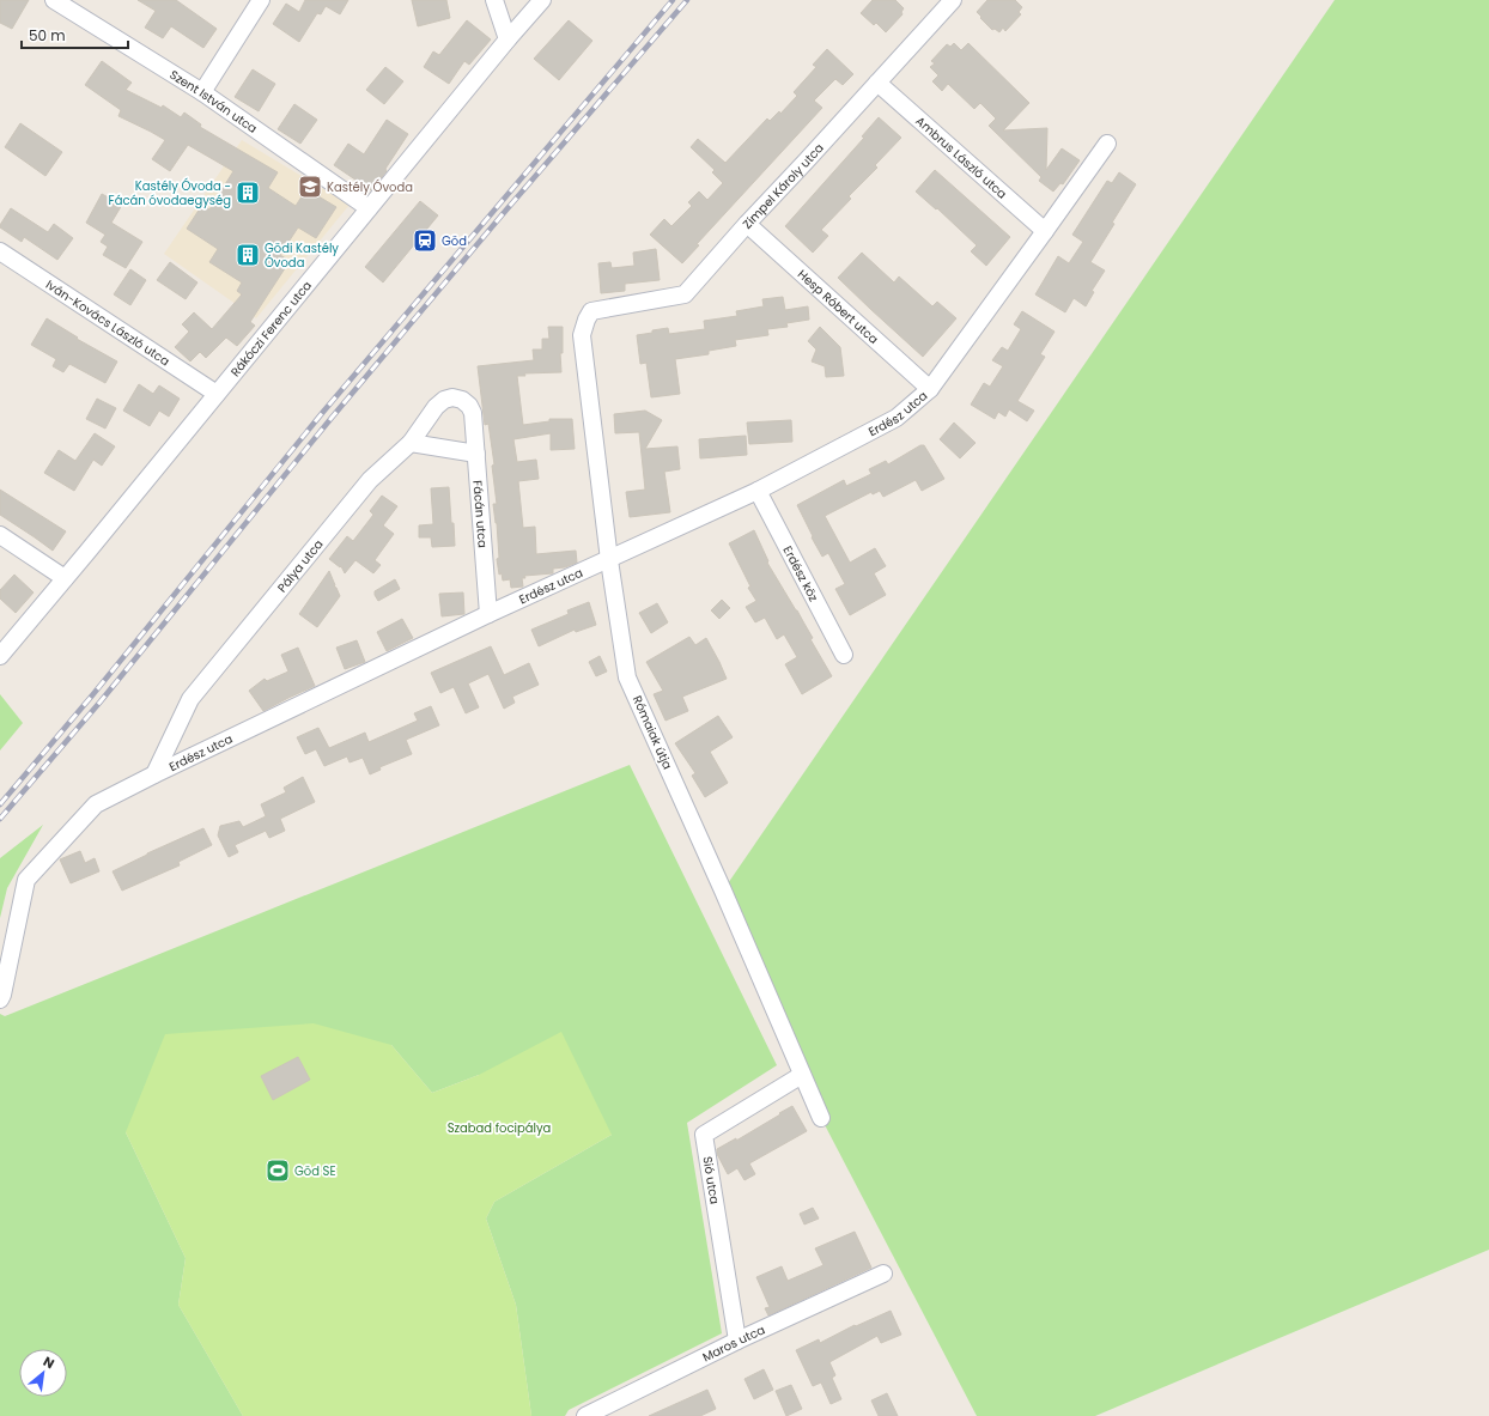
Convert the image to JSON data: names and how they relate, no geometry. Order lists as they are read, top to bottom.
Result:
{
  "streets": {
    "street": [
      "Szent István utca",
      "Ambrus László utca",
      "Zimpel Károly utca",
      "Hesp Róbert utca",
      "Iván-Kovács László utca",
      "Rákóczi Ferenc utca",
      "Erdész utca",
      "Fácán utca",
      "Pálya utca",
      "Erdész köz",
      "Rómaiak útja",
      "Sió utca",
      "Maros utca"
    ]
  },
  "crossings": [
    ["Szent István utca", "Rákóczi Ferenc utca"],
    ["Ambrus László utca", "Zimpel Károly utca"],
    ["Ambrus László utca", "Erdész utca"],
    ["Zimpel Károly utca", "Hesp Róbert utca"],
    ["Zimpel Károly utca", "Rómaiak útja"],
    ["Hesp Róbert utca", "Erdész utca"],
    ["Iván-Kovács László utca", "Rákóczi Ferenc utca"],
    ["Erdész utca", "Fácán utca"],
    ["Erdész utca", "Pálya utca"],
    ["Erdész utca", "Erdész köz"],
    ["Erdész utca", "Rómaiak útja"],
    ["Fácán utca", "Pálya utca"],
    ["Rómaiak útja", "Sió utca"],
    ["Sió utca", "Maros utca"]
  ],
  "parks": ["Szabad focipálya"],
  "places": {
    "school or university": ["Kastély Óvoda"],
    "building": ["Kastély Óvoda - Fácán óvodaegység", "Gödi Kastély Óvoda"],
    "station": ["Göd"],
    "sports": ["Göd SE"]
  },
  "scale_bar": "50 m",
  "north": "top right"
}
